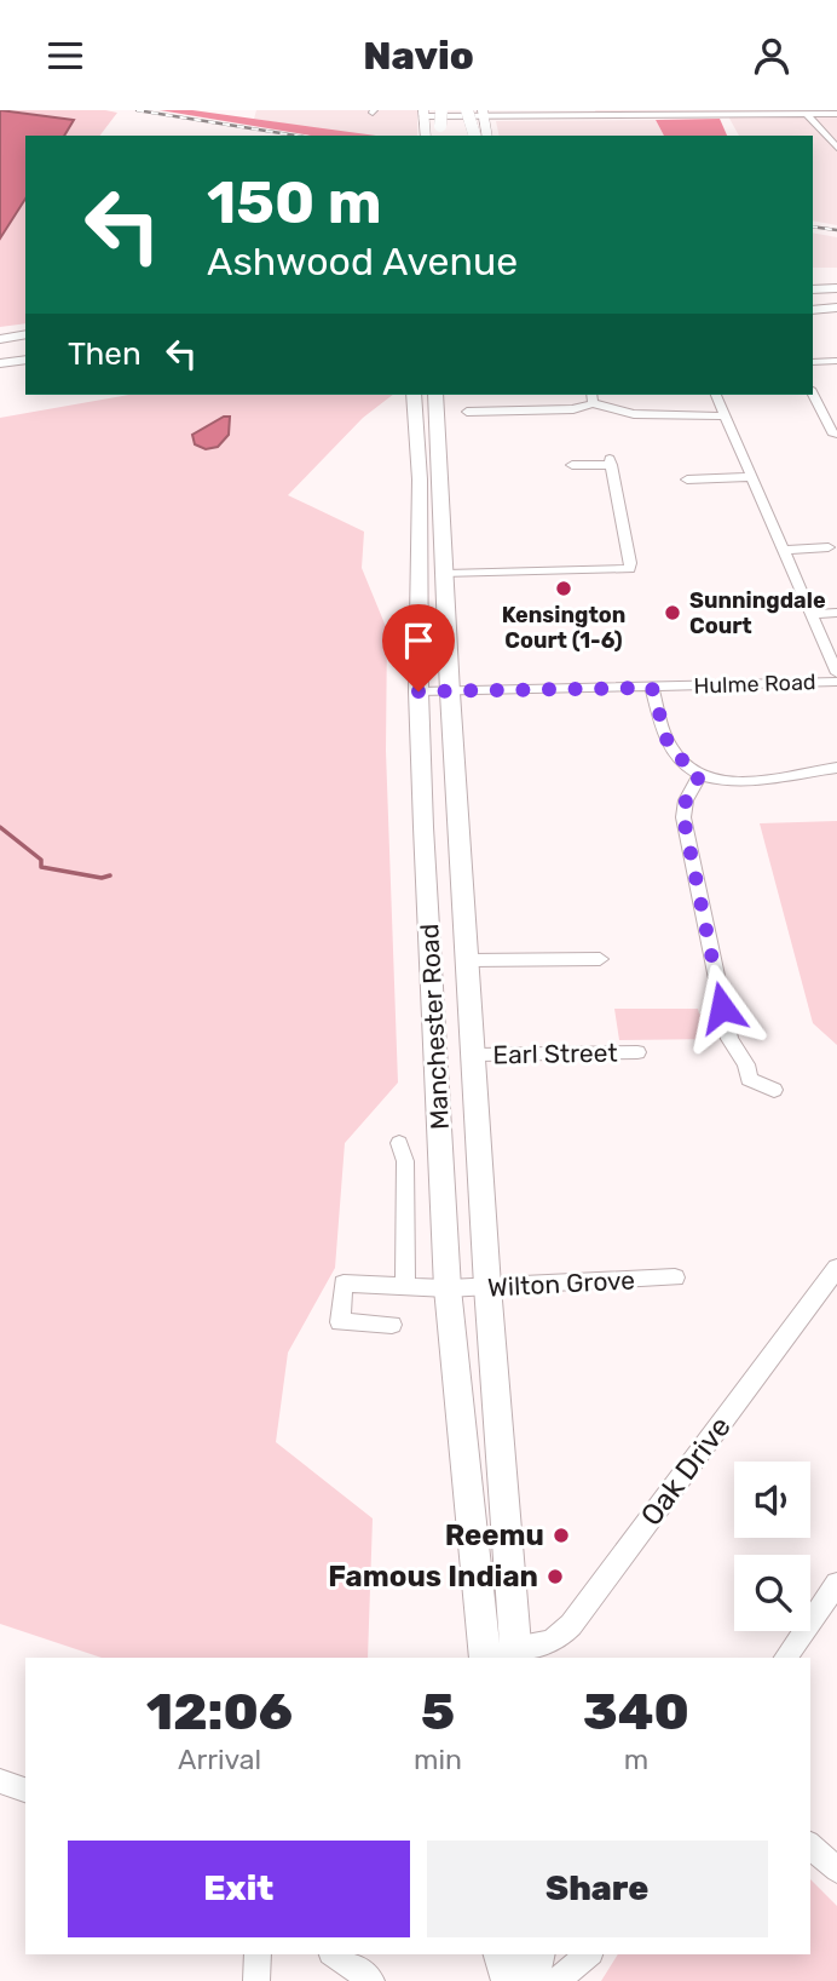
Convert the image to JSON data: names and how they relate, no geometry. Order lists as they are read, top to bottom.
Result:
{
  "streets": {
    "highway": ["Manchester Road"],
    "street": [
      "Hulme Road",
      "Earl Street",
      "Wilton Grove",
      "Oak Drive"
    ]
  },
  "crossings": [
    ["Hulme Road", "Manchester Road"],
    ["Manchester Road", "Earl Street"],
    ["Manchester Road", "Wilton Grove"],
    ["Manchester Road", "Oak Drive"]
  ],
  "places": [
    "Kensington Court (1-6)",
    "Sunningdale Court",
    "Reemu",
    "Famous Indian"
  ],
  "page": {
    "header": "Navio",
    "turn": ["150 m", "Ashwood Avenue"],
    "then": "Then",
    "eta": [
      "12:06",
      "Arrival",
      "5",
      "min",
      "340",
      "m"
    ],
    "buttons": ["Exit", "Share"]
  }
}
